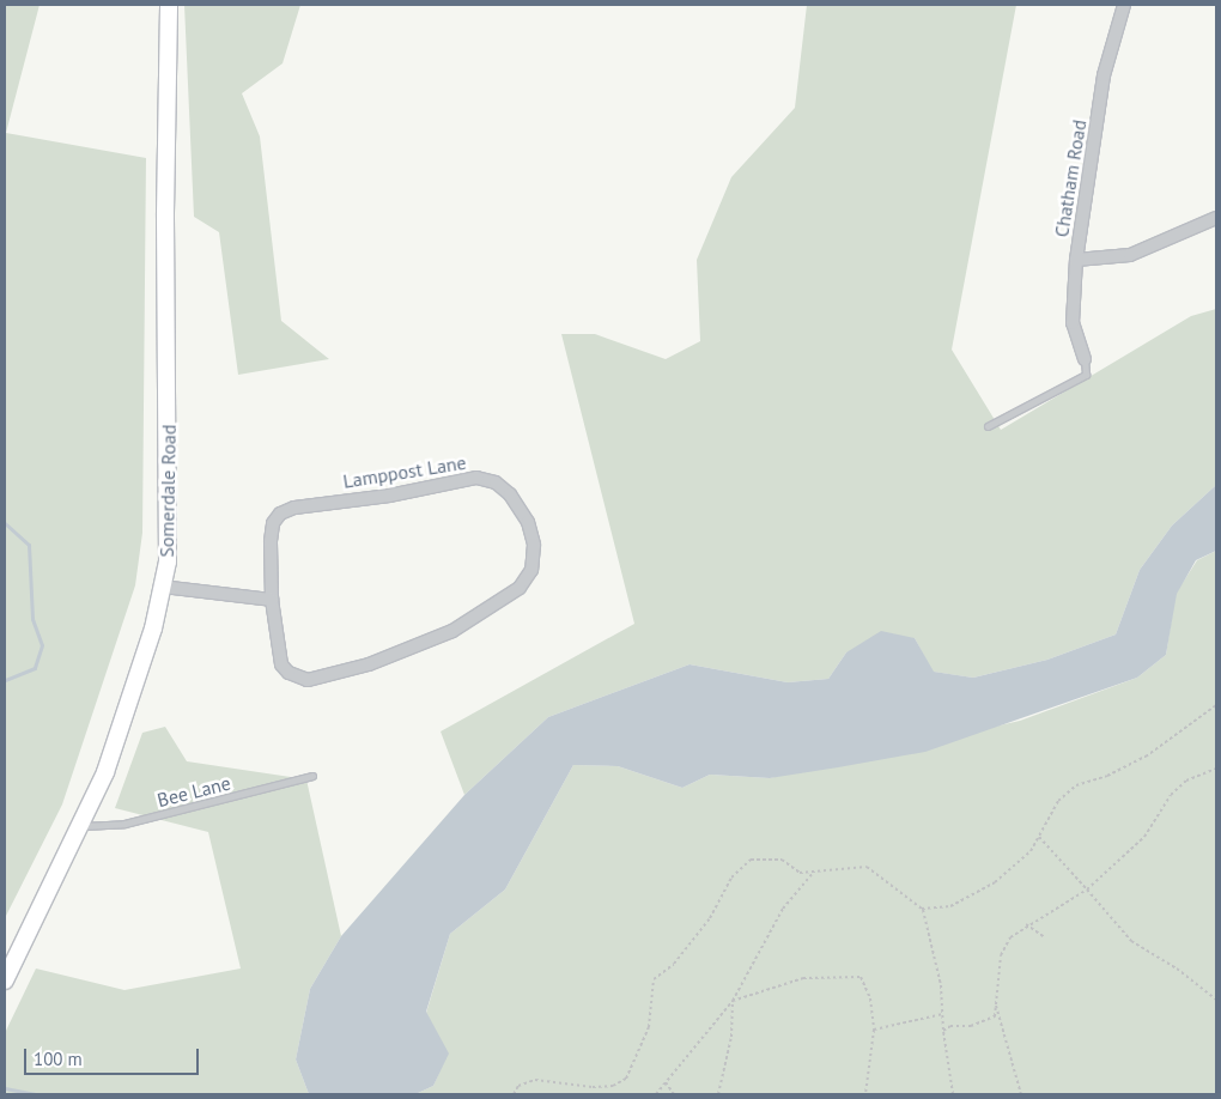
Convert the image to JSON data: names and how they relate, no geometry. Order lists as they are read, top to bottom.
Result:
{
  "streets": {
    "main road": ["Somerdale Road"],
    "street": ["Chatham Road", "Lamppost Lane"],
    "lane": ["Bee Lane"]
  },
  "crossings": [
    ["Somerdale Road", "Bee Lane"]
  ],
  "scale_bar": "100 m"
}
